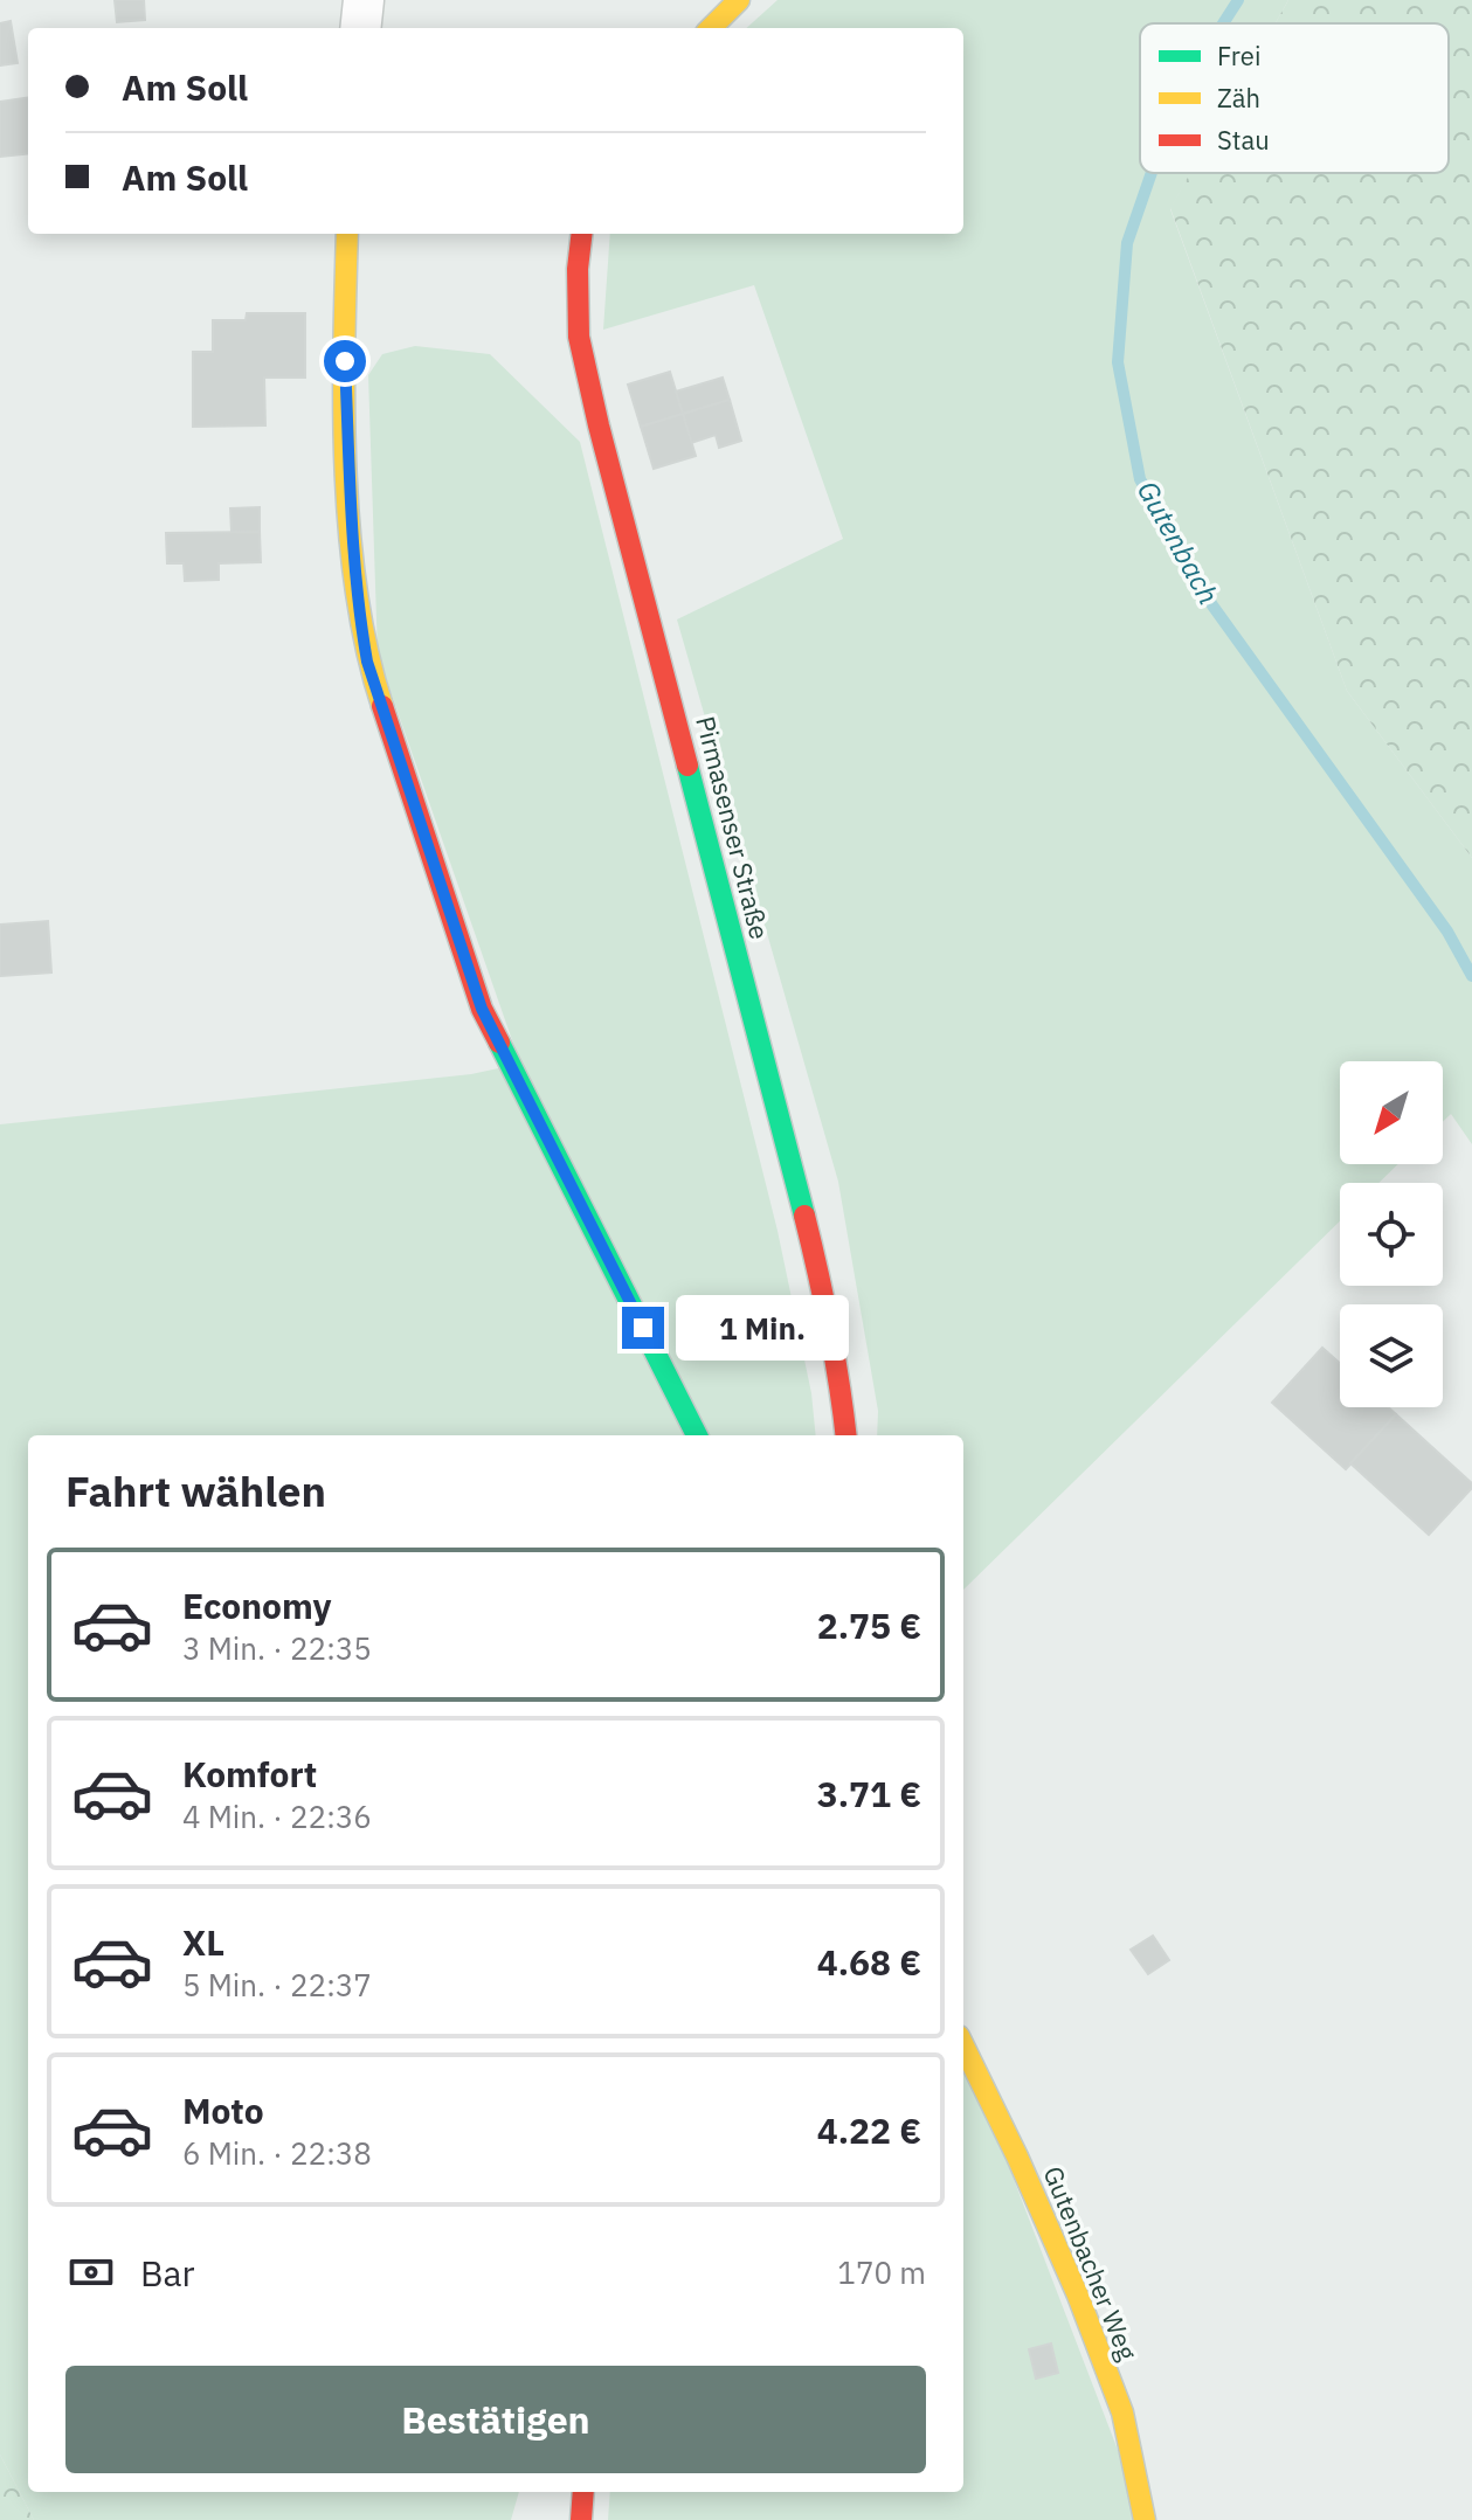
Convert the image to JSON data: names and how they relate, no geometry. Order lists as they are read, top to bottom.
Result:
{
  "streets": {
    "street": ["Pirmasenser Straße", "Gutenbacher Weg"]
  },
  "water": ["Gutenbach"],
  "legend": ["Frei", "Zäh", "Stau"],
  "north": "bottom left",
  "page": {
    "banner": ["Am Soll", "Am Soll"],
    "bubble": "1 Min.",
    "heading": "Fahrt wählen",
    "list": [
      {
        "name": "Economy",
        "note": "3 Min. · 22:35",
        "value": "2.75 €"
      },
      {
        "name": "Komfort",
        "note": "4 Min. · 22:36",
        "value": "3.71 €"
      },
      {
        "name": "XL",
        "note": "5 Min. · 22:37",
        "value": "4.68 €"
      },
      {
        "name": "Moto",
        "note": "6 Min. · 22:38",
        "value": "4.22 €"
      }
    ],
    "pay": ["Bar", "170 m"],
    "buttons": "Bestätigen"
  }
}
